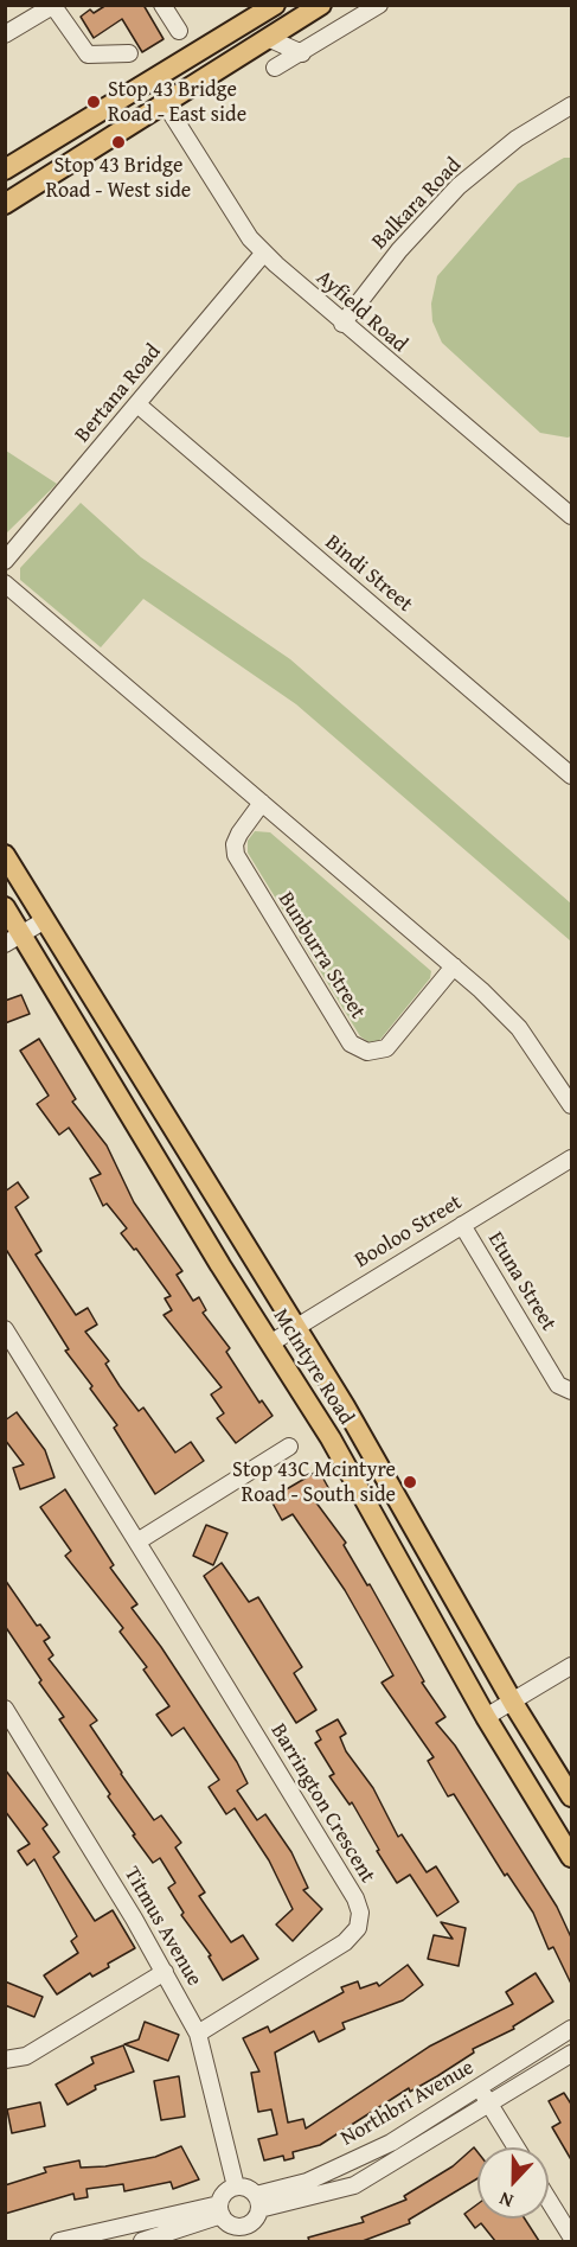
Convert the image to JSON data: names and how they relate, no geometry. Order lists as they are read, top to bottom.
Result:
{
  "streets": {
    "main road": ["McIntyre Road"],
    "street": [
      "Balkara Road",
      "Ayfield Road",
      "Bertana Road",
      "Bindi Street",
      "Bunburra Street",
      "Booloo Street",
      "Etuna Street",
      "Barrington Crescent",
      "Titmus Avenue",
      "Northbri Avenue"
    ]
  },
  "crossings": [
    ["Balkara Road", "Ayfield Road"],
    ["Ayfield Road", "Bertana Road"],
    ["Bertana Road", "Bindi Street"],
    ["Booloo Street", "Etuna Street"],
    ["Booloo Street", "McIntyre Road"],
    ["Barrington Crescent", "Titmus Avenue"],
    ["Titmus Avenue", "Northbri Avenue"]
  ],
  "places": ["Stop 43 Bridge Road - East side", "Stop 43 Bridge Road - West side", "Stop 43C Mcintyre Road - South side"],
  "north": "bottom"
}
